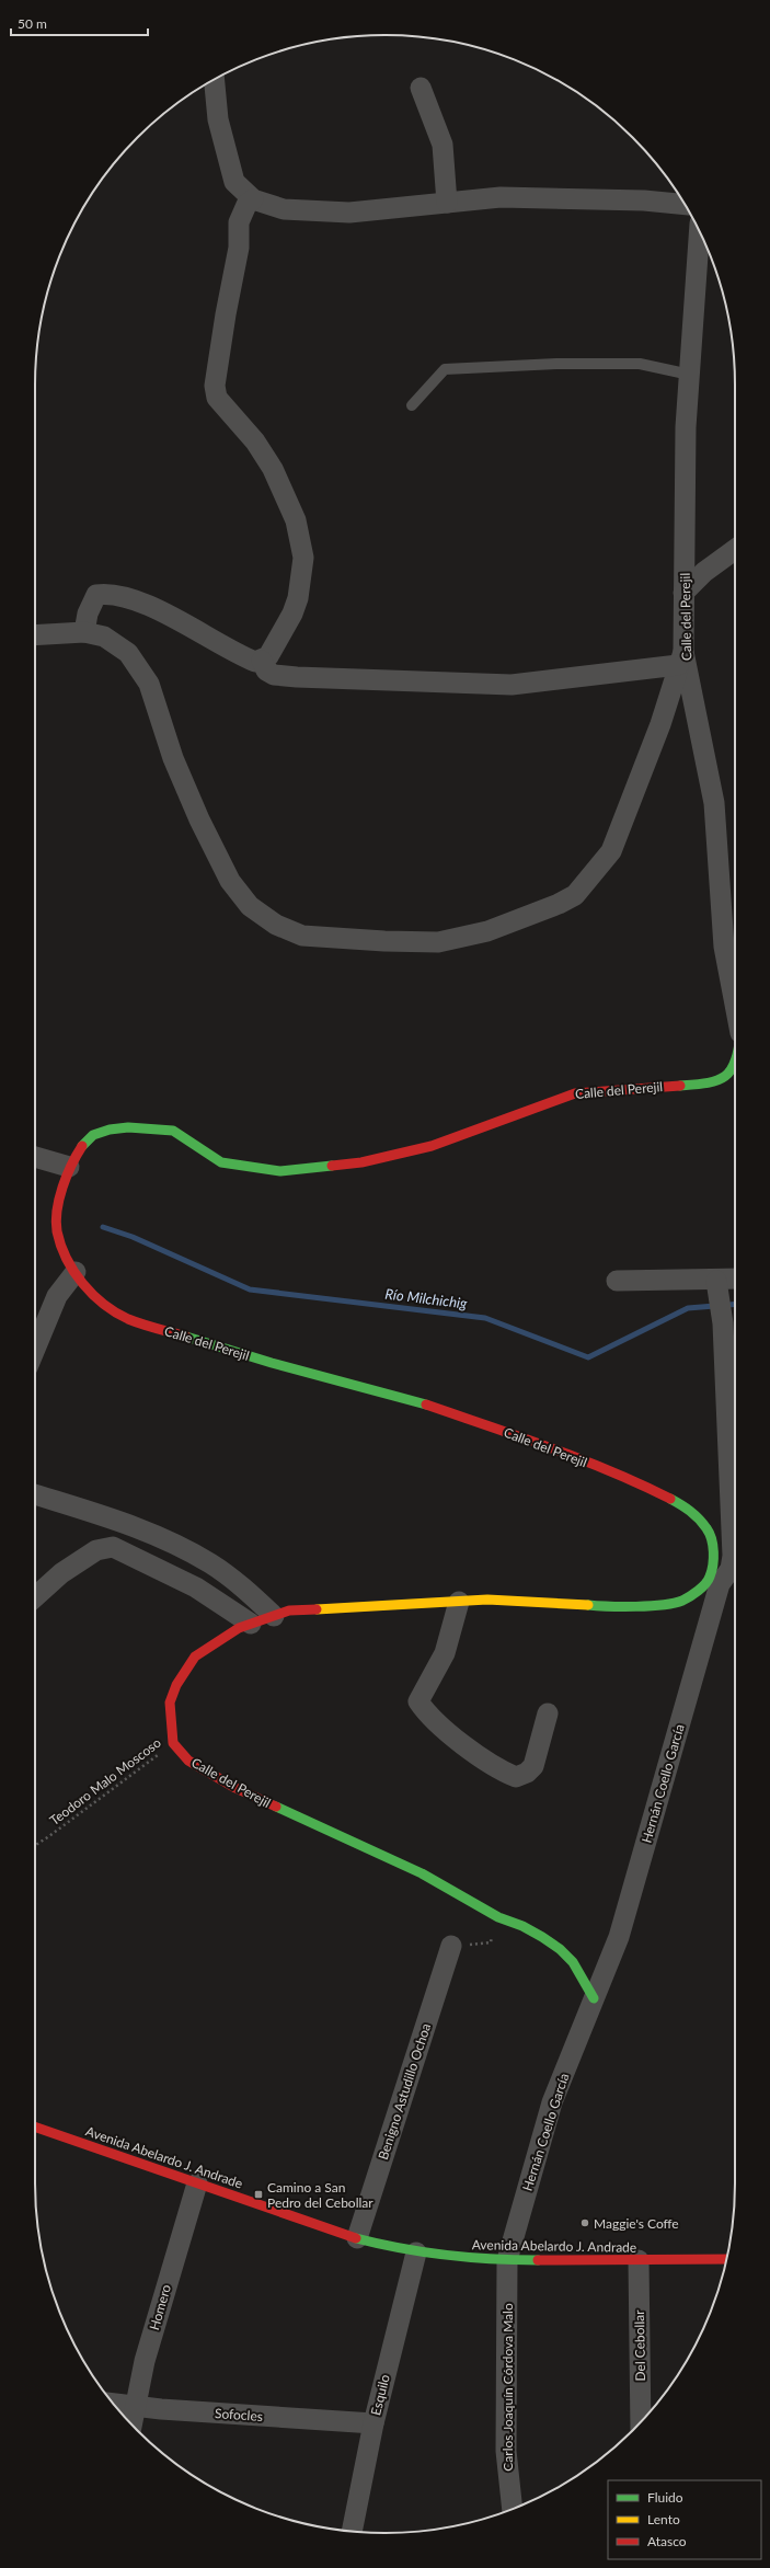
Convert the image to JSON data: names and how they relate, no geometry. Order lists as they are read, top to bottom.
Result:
{
  "streets": {
    "street": [
      "Calle del Perejil",
      "Hernán Coello García",
      "Benigno Astudillo Ochoa",
      "Avenida Abelardo J. Andrade",
      "Homero",
      "Del Cebollar",
      "Carlos Joaquín Córdova Malo",
      "Esquilo",
      "Sofocles"
    ],
    "path": ["Teodoro Malo Moscoso"]
  },
  "crossings": [
    ["Calle del Perejil", "Teodoro Malo Moscoso"],
    ["Calle del Perejil", "Hernán Coello García"],
    ["Hernán Coello García", "Avenida Abelardo J. Andrade"],
    ["Hernán Coello García", "Carlos Joaquín Córdova Malo"],
    ["Benigno Astudillo Ochoa", "Avenida Abelardo J. Andrade"],
    ["Avenida Abelardo J. Andrade", "Homero"],
    ["Avenida Abelardo J. Andrade", "Del Cebollar"],
    ["Avenida Abelardo J. Andrade", "Carlos Joaquín Córdova Malo"],
    ["Avenida Abelardo J. Andrade", "Esquilo"],
    ["Homero", "Sofocles"],
    ["Esquilo", "Sofocles"]
  ],
  "water": ["Río Milchichig"],
  "places": {
    "transit": ["Camino a San Pedro del Cebollar"],
    "other": ["Maggie's Coffe"]
  },
  "legend": ["Fluido", "Lento", "Atasco"],
  "scale_bar": "50 m"
}
